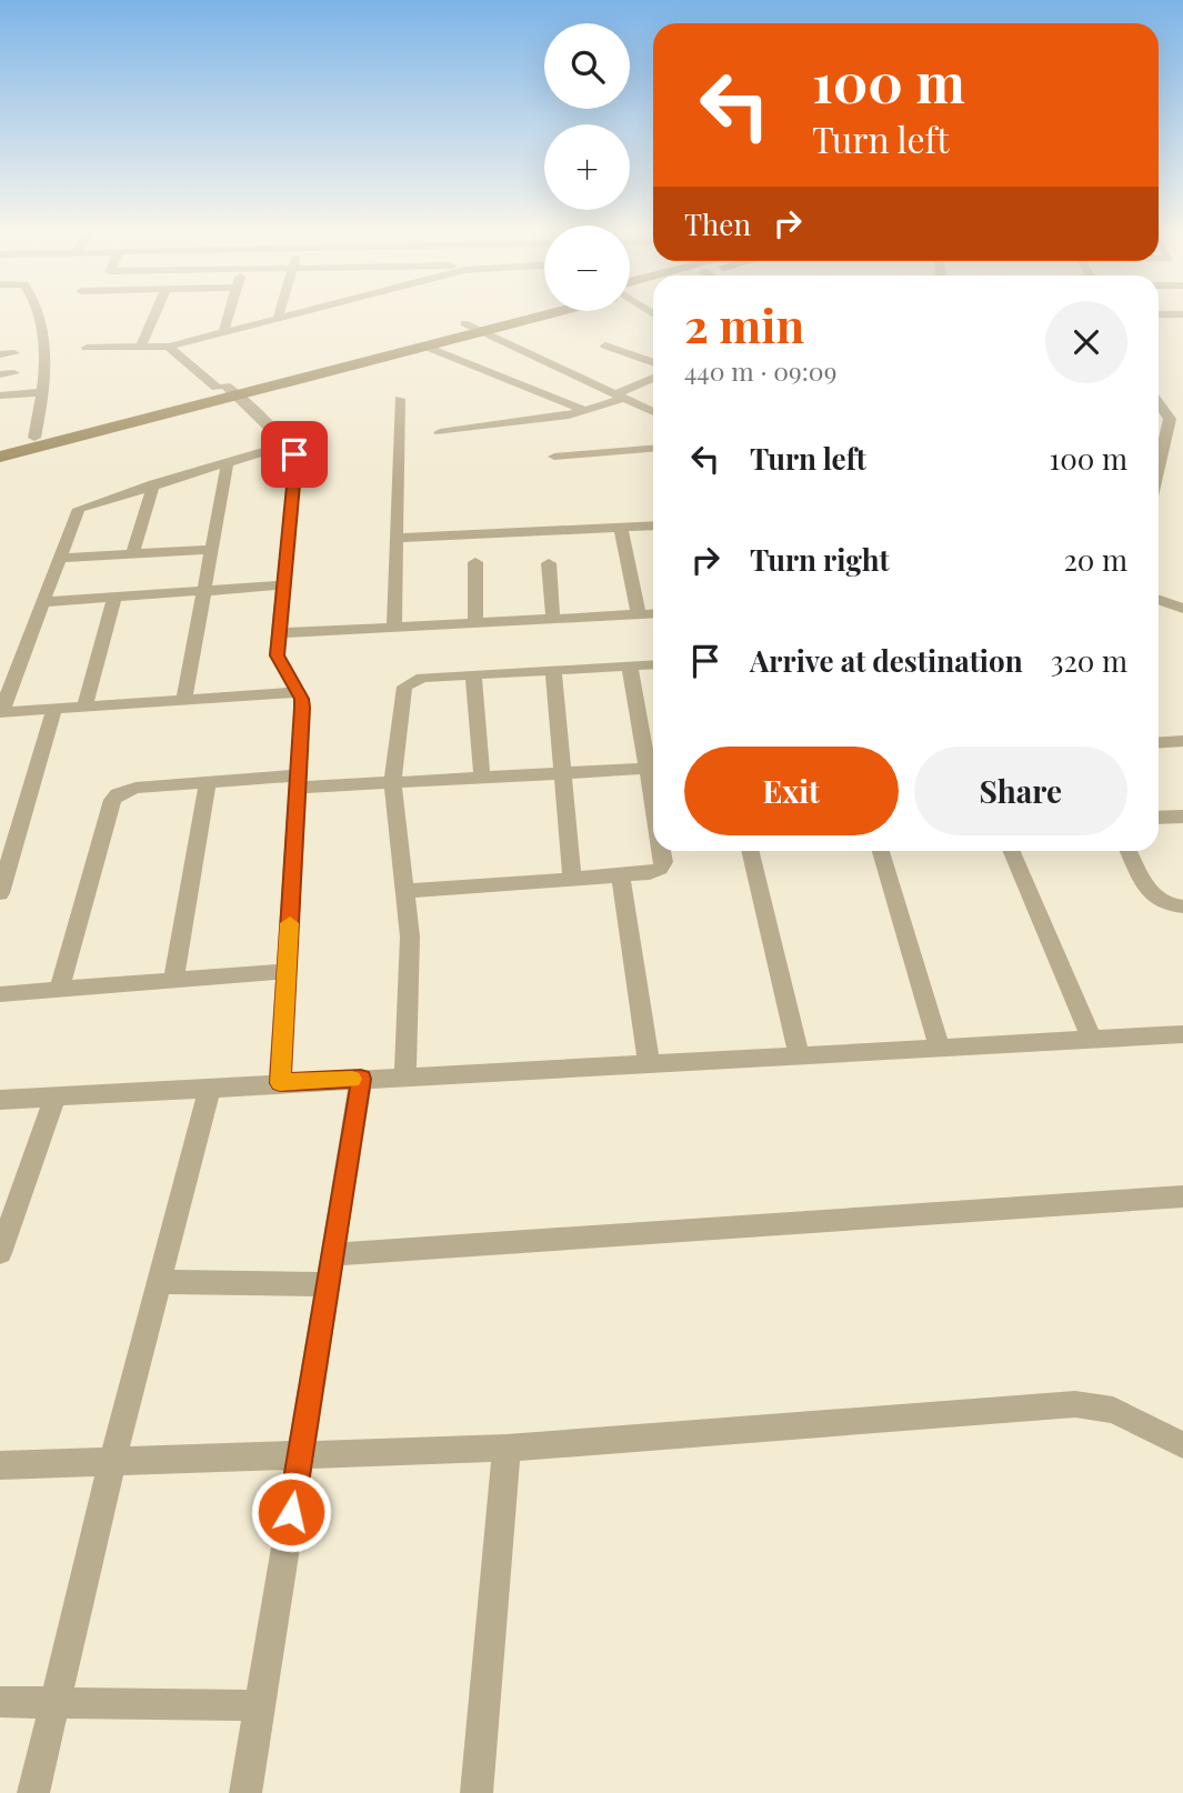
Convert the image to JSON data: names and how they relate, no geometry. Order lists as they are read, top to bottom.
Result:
{
  "page": {
    "map_buttons": ["+", "−"],
    "turn": ["100 m", "Turn left"],
    "then": "Then",
    "heading": ["2 min", "440 m · 09:09"],
    "list": [
      {
        "name": "Turn left",
        "value": "100 m"
      },
      {
        "name": "Turn right",
        "value": "20 m"
      },
      {
        "name": "Arrive at destination",
        "value": "320 m"
      }
    ],
    "buttons": ["Exit", "Share"]
  }
}
